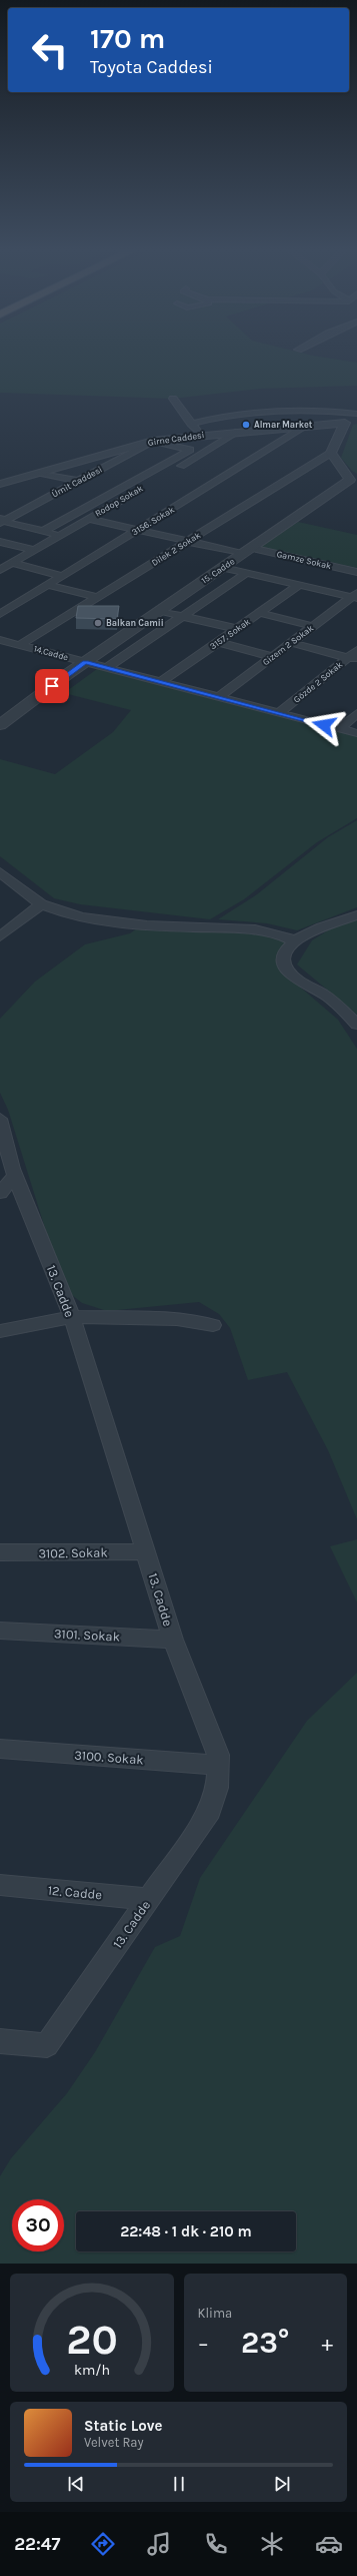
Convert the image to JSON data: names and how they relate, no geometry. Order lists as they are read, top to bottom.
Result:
{
  "streets": {
    "street": [
      "Girne Caddesi",
      "Ümit Caddesi",
      "Rodop Sokak",
      "3156. Sokak",
      "Dilek 2 Sokak",
      "Gamze Sokak",
      "15. Cadde",
      "3157. Sokak",
      "Gizem 2 Sokak",
      "14.Cadde",
      "Gözde 2 Sokak",
      "13. Cadde",
      "3102. Sokak",
      "3101. Sokak",
      "3100. Sokak",
      "12. Cadde"
    ]
  },
  "crossings": [
    ["Girne Caddesi", "Ümit Caddesi"],
    ["Girne Caddesi", "Rodop Sokak"],
    ["Girne Caddesi", "3156. Sokak"],
    ["Rodop Sokak", "Gamze Sokak"],
    ["3156. Sokak", "Gamze Sokak"],
    ["Dilek 2 Sokak", "Gamze Sokak"],
    ["Dilek 2 Sokak", "14.Cadde"],
    ["Gamze Sokak", "15. Cadde"],
    ["15. Cadde", "14.Cadde"],
    ["3157. Sokak", "14.Cadde"],
    ["Gizem 2 Sokak", "14.Cadde"],
    ["14.Cadde", "Gözde 2 Sokak"],
    ["13. Cadde", "3102. Sokak"],
    ["13. Cadde", "3101. Sokak"],
    ["13. Cadde", "3100. Sokak"],
    ["13. Cadde", "12. Cadde"]
  ],
  "places": ["Almar Market", "Balkan Camii"],
  "page": {
    "turn": ["170 m", "Toyota Caddesi"],
    "limit": "30",
    "trip": "22:48 · 1 dk · 210 m",
    "tile": "Klima",
    "heat": ["−", "23°", "+"],
    "song": ["Static Love", "Velvet Ray"],
    "tabs": "22:47",
    "gauge": ["20", "km/h"]
  }
}
